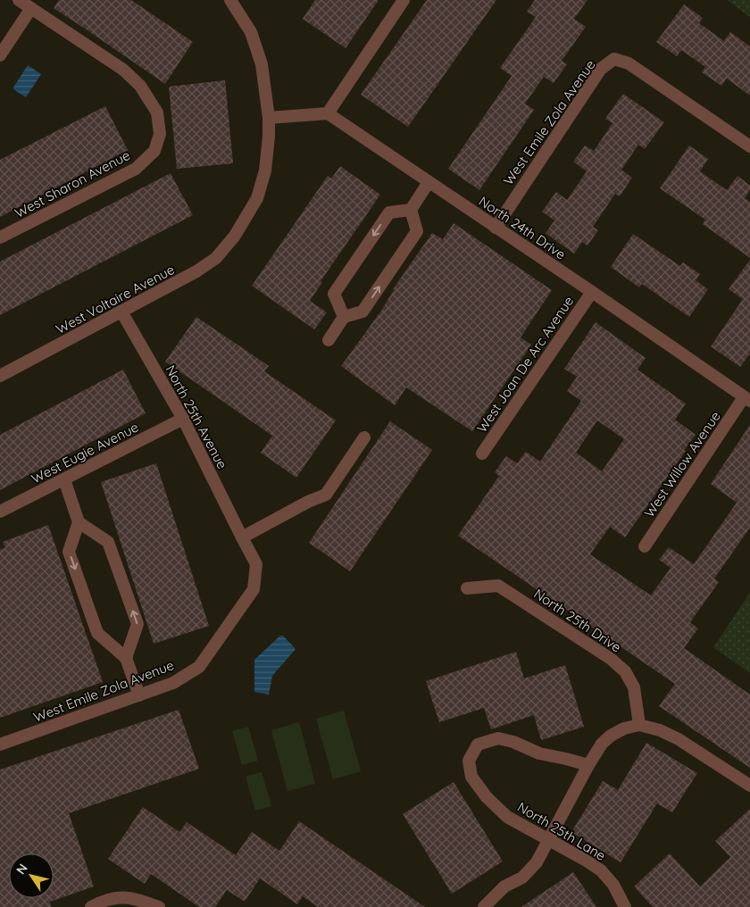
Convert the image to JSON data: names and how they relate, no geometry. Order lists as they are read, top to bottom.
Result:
{
  "streets": {
    "street": [
      "West Emile Zola Avenue",
      "West Sharon Avenue",
      "North 24th Drive",
      "West Voltaire Avenue",
      "West Joan De Arc Avenue",
      "North 25th Avenue",
      "West Eugie Avenue",
      "West Willow Avenue",
      "North 25th Drive",
      "North 25th Lane"
    ]
  },
  "crossings": [
    ["West Emile Zola Avenue", "North 24th Drive"],
    ["West Emile Zola Avenue", "North 25th Avenue"],
    ["North 24th Drive", "West Joan De Arc Avenue"],
    ["North 24th Drive", "West Willow Avenue"],
    ["West Voltaire Avenue", "North 25th Avenue"],
    ["North 25th Avenue", "West Eugie Avenue"]
  ],
  "north": "top left"
}
